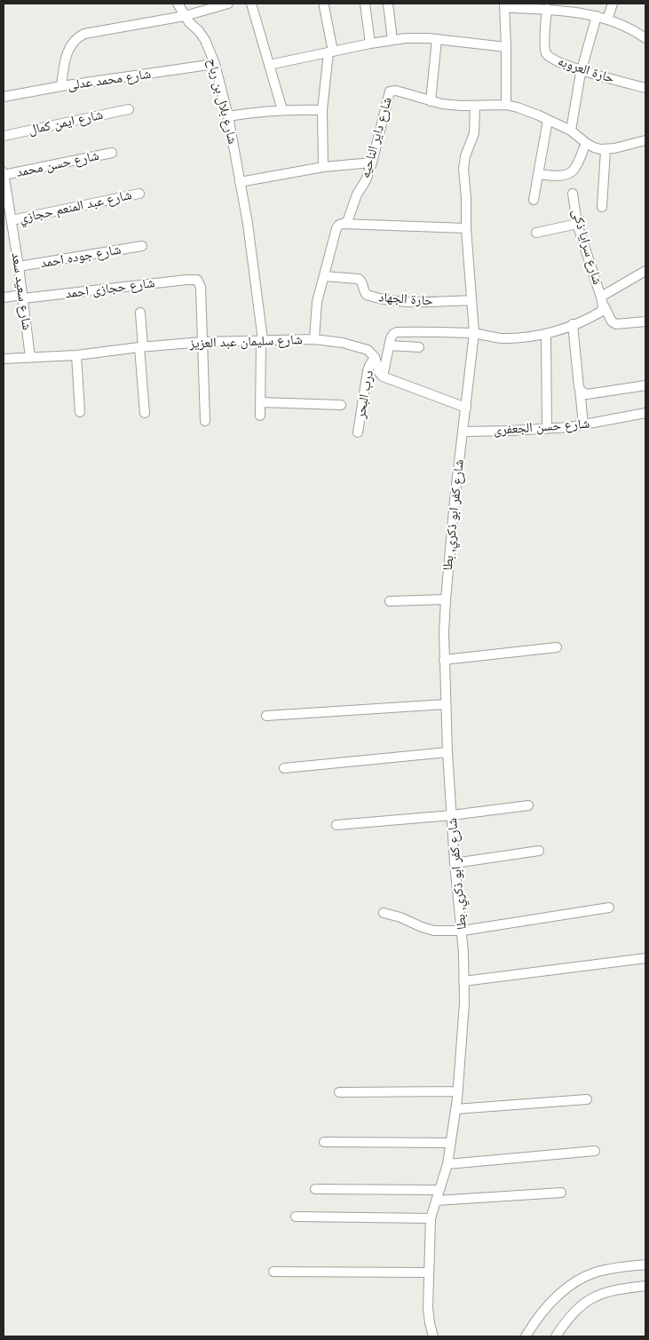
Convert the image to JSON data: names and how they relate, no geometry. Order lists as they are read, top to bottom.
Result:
{
  "streets": {
    "street": [
      "حارة العروبه",
      "شارع محمد عدلى",
      "شارع بلال بن رباح",
      "شارع ايمن كمال",
      "شارع داير الناحيه",
      "شارع حسن محمد",
      "شارع عبد المنعم حجازي",
      "شارع سرايا ذكى",
      "شارع جوده احمد",
      "شارع حجازى احمد",
      "شارع سعيد سعد",
      "حارة الجهاد",
      "شارع سليمان عبد العزيز",
      "درب البحر",
      "شارع حسن الجعفرى",
      "شارع كفر ابو ذكري, بطا"
    ]
  },
  "crossings": [
    ["شارع محمد عدلى", "شارع بلال بن رباح"],
    ["شارع بلال بن رباح", "شارع سليمان عبد العزيز"],
    ["شارع داير الناحيه", "شارع سرايا ذكى"],
    ["شارع داير الناحيه", "حارة الجهاد"],
    ["شارع داير الناحيه", "شارع سليمان عبد العزيز"],
    ["شارع حسن محمد", "شارع سعيد سعد"],
    ["شارع عبد المنعم حجازي", "شارع سعيد سعد"],
    ["شارع جوده احمد", "شارع سعيد سعد"],
    ["شارع حجازى احمد", "شارع سعيد سعد"],
    ["شارع حجازى احمد", "شارع سليمان عبد العزيز"],
    ["شارع سعيد سعد", "شارع سليمان عبد العزيز"],
    ["شارع سليمان عبد العزيز", "درب البحر"],
    ["شارع حسن الجعفرى", "شارع كفر ابو ذكري, بطا"]
  ]
}
